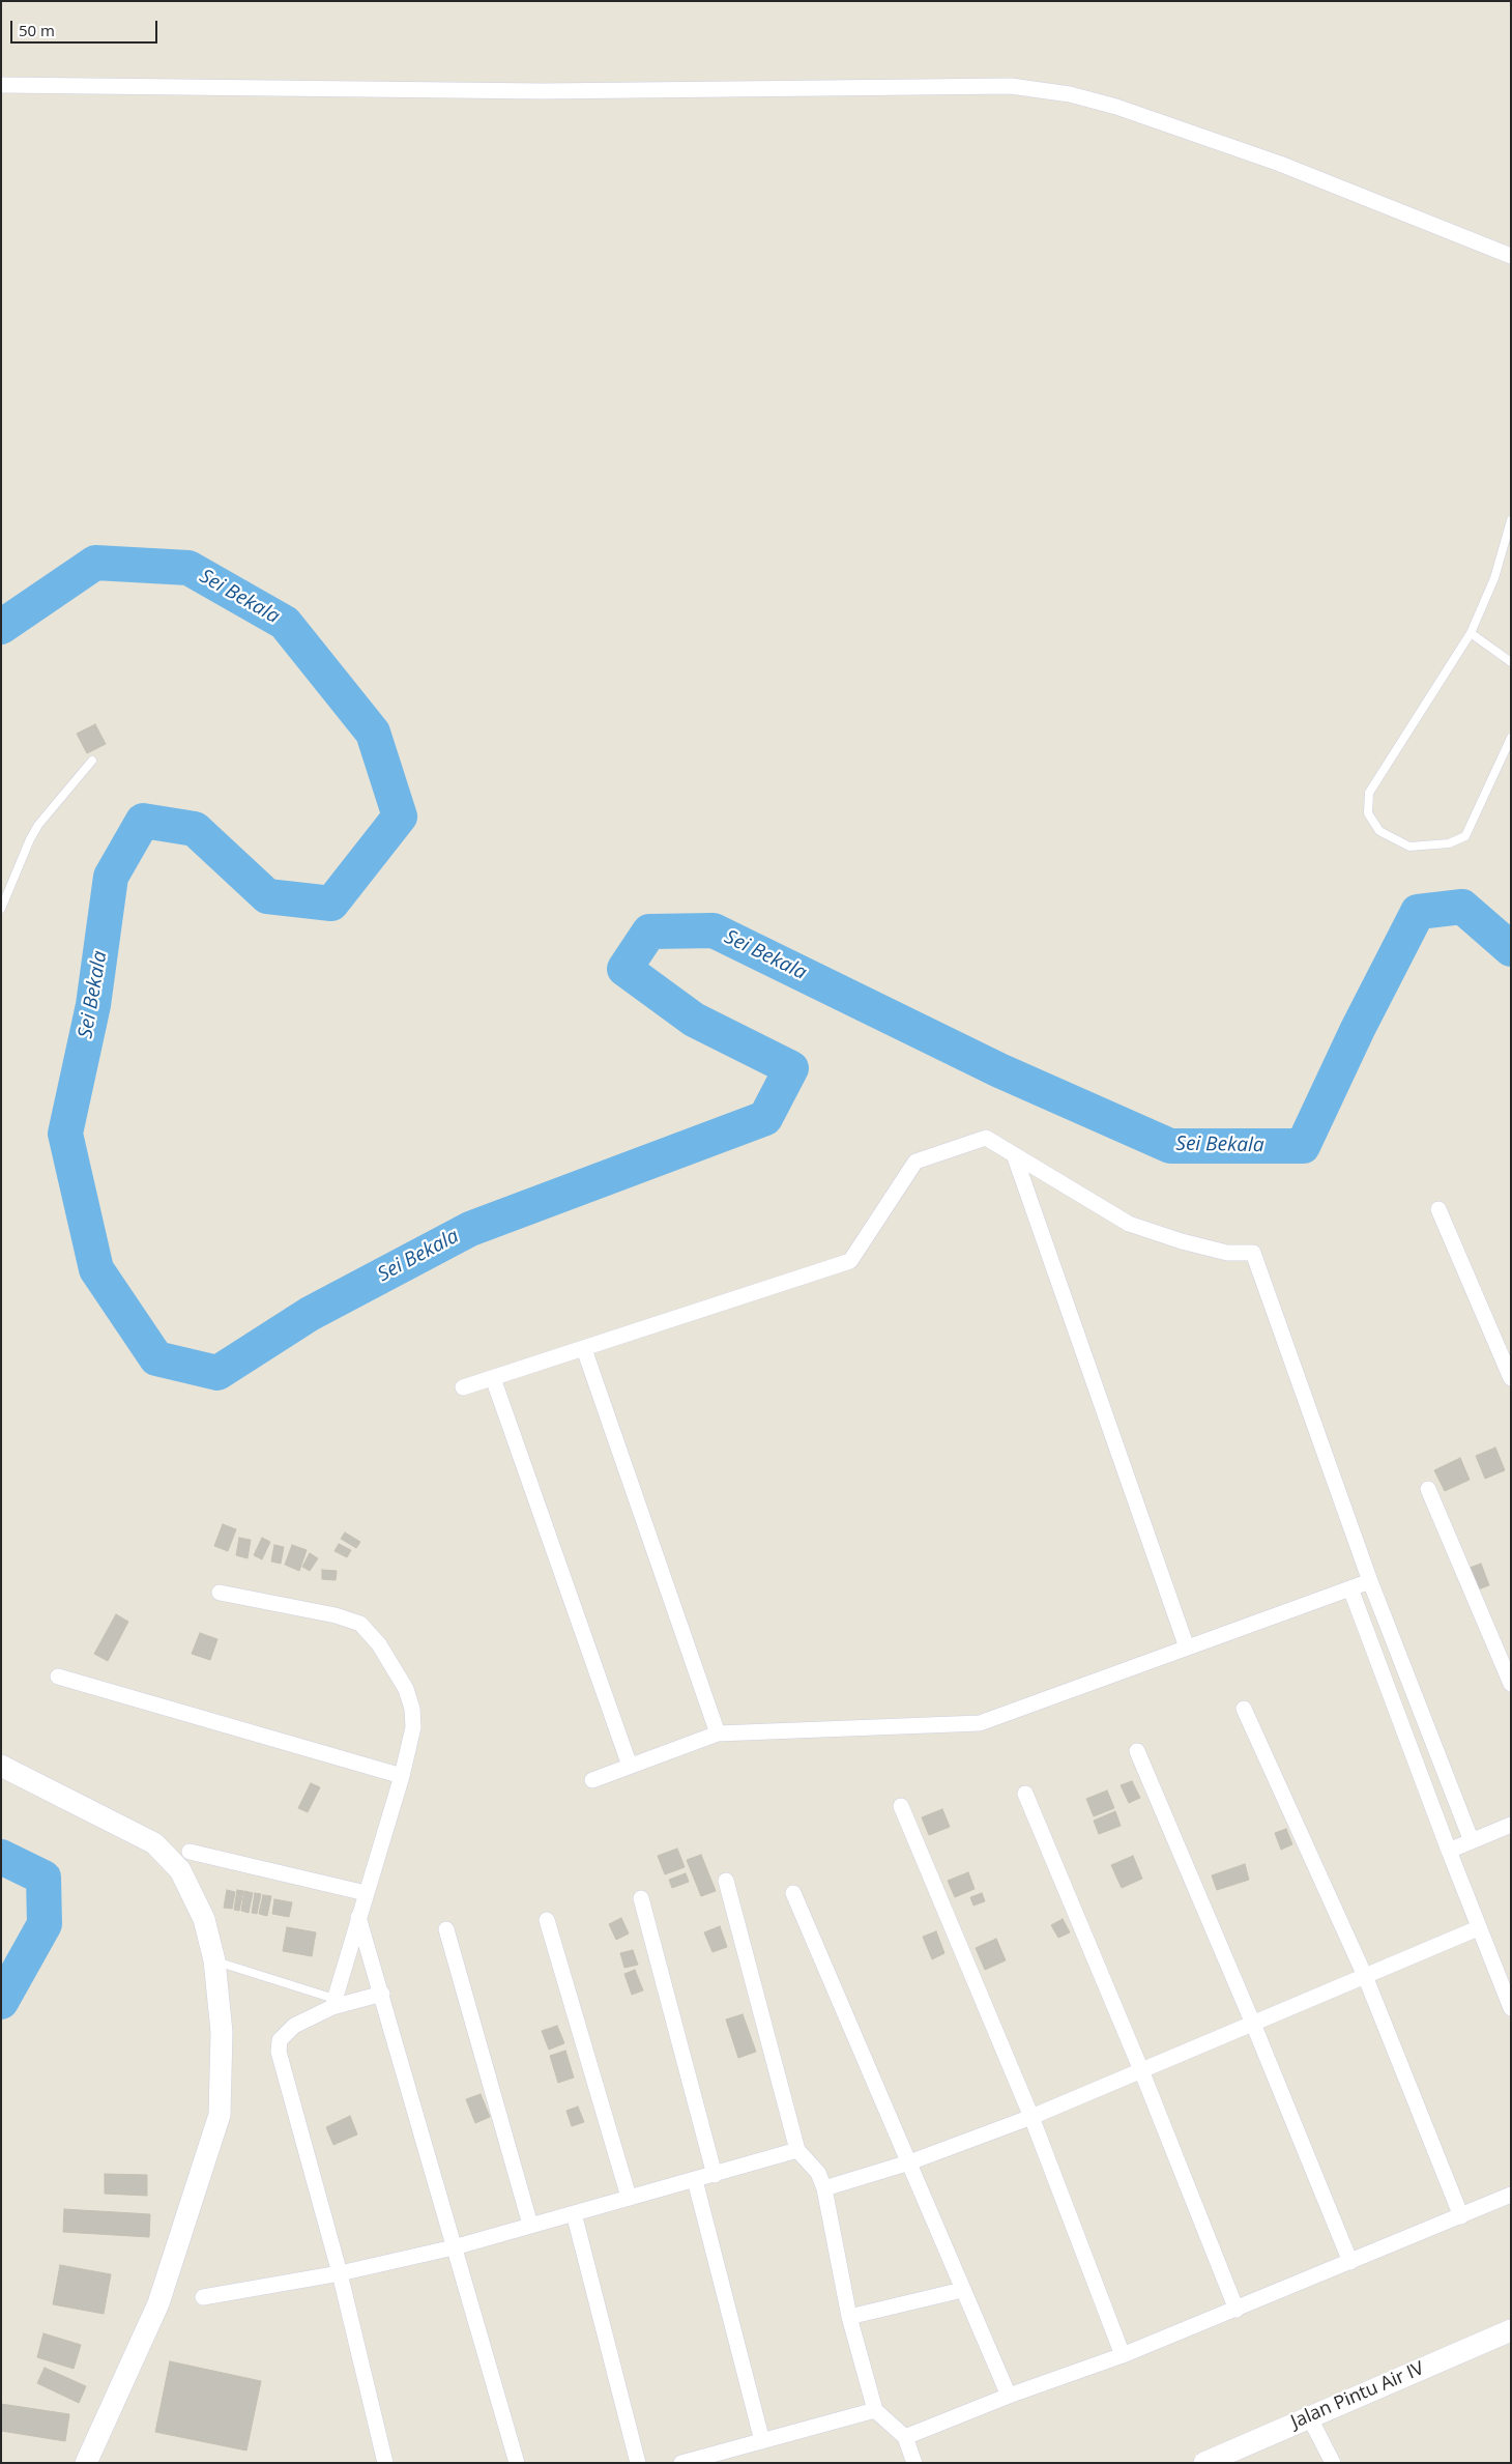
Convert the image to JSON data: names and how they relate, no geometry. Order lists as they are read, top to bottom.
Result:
{
  "streets": {
    "main road": ["Jalan Pintu Air IV"]
  },
  "water": ["Sei Bekala"],
  "scale_bar": "50 m"
}
